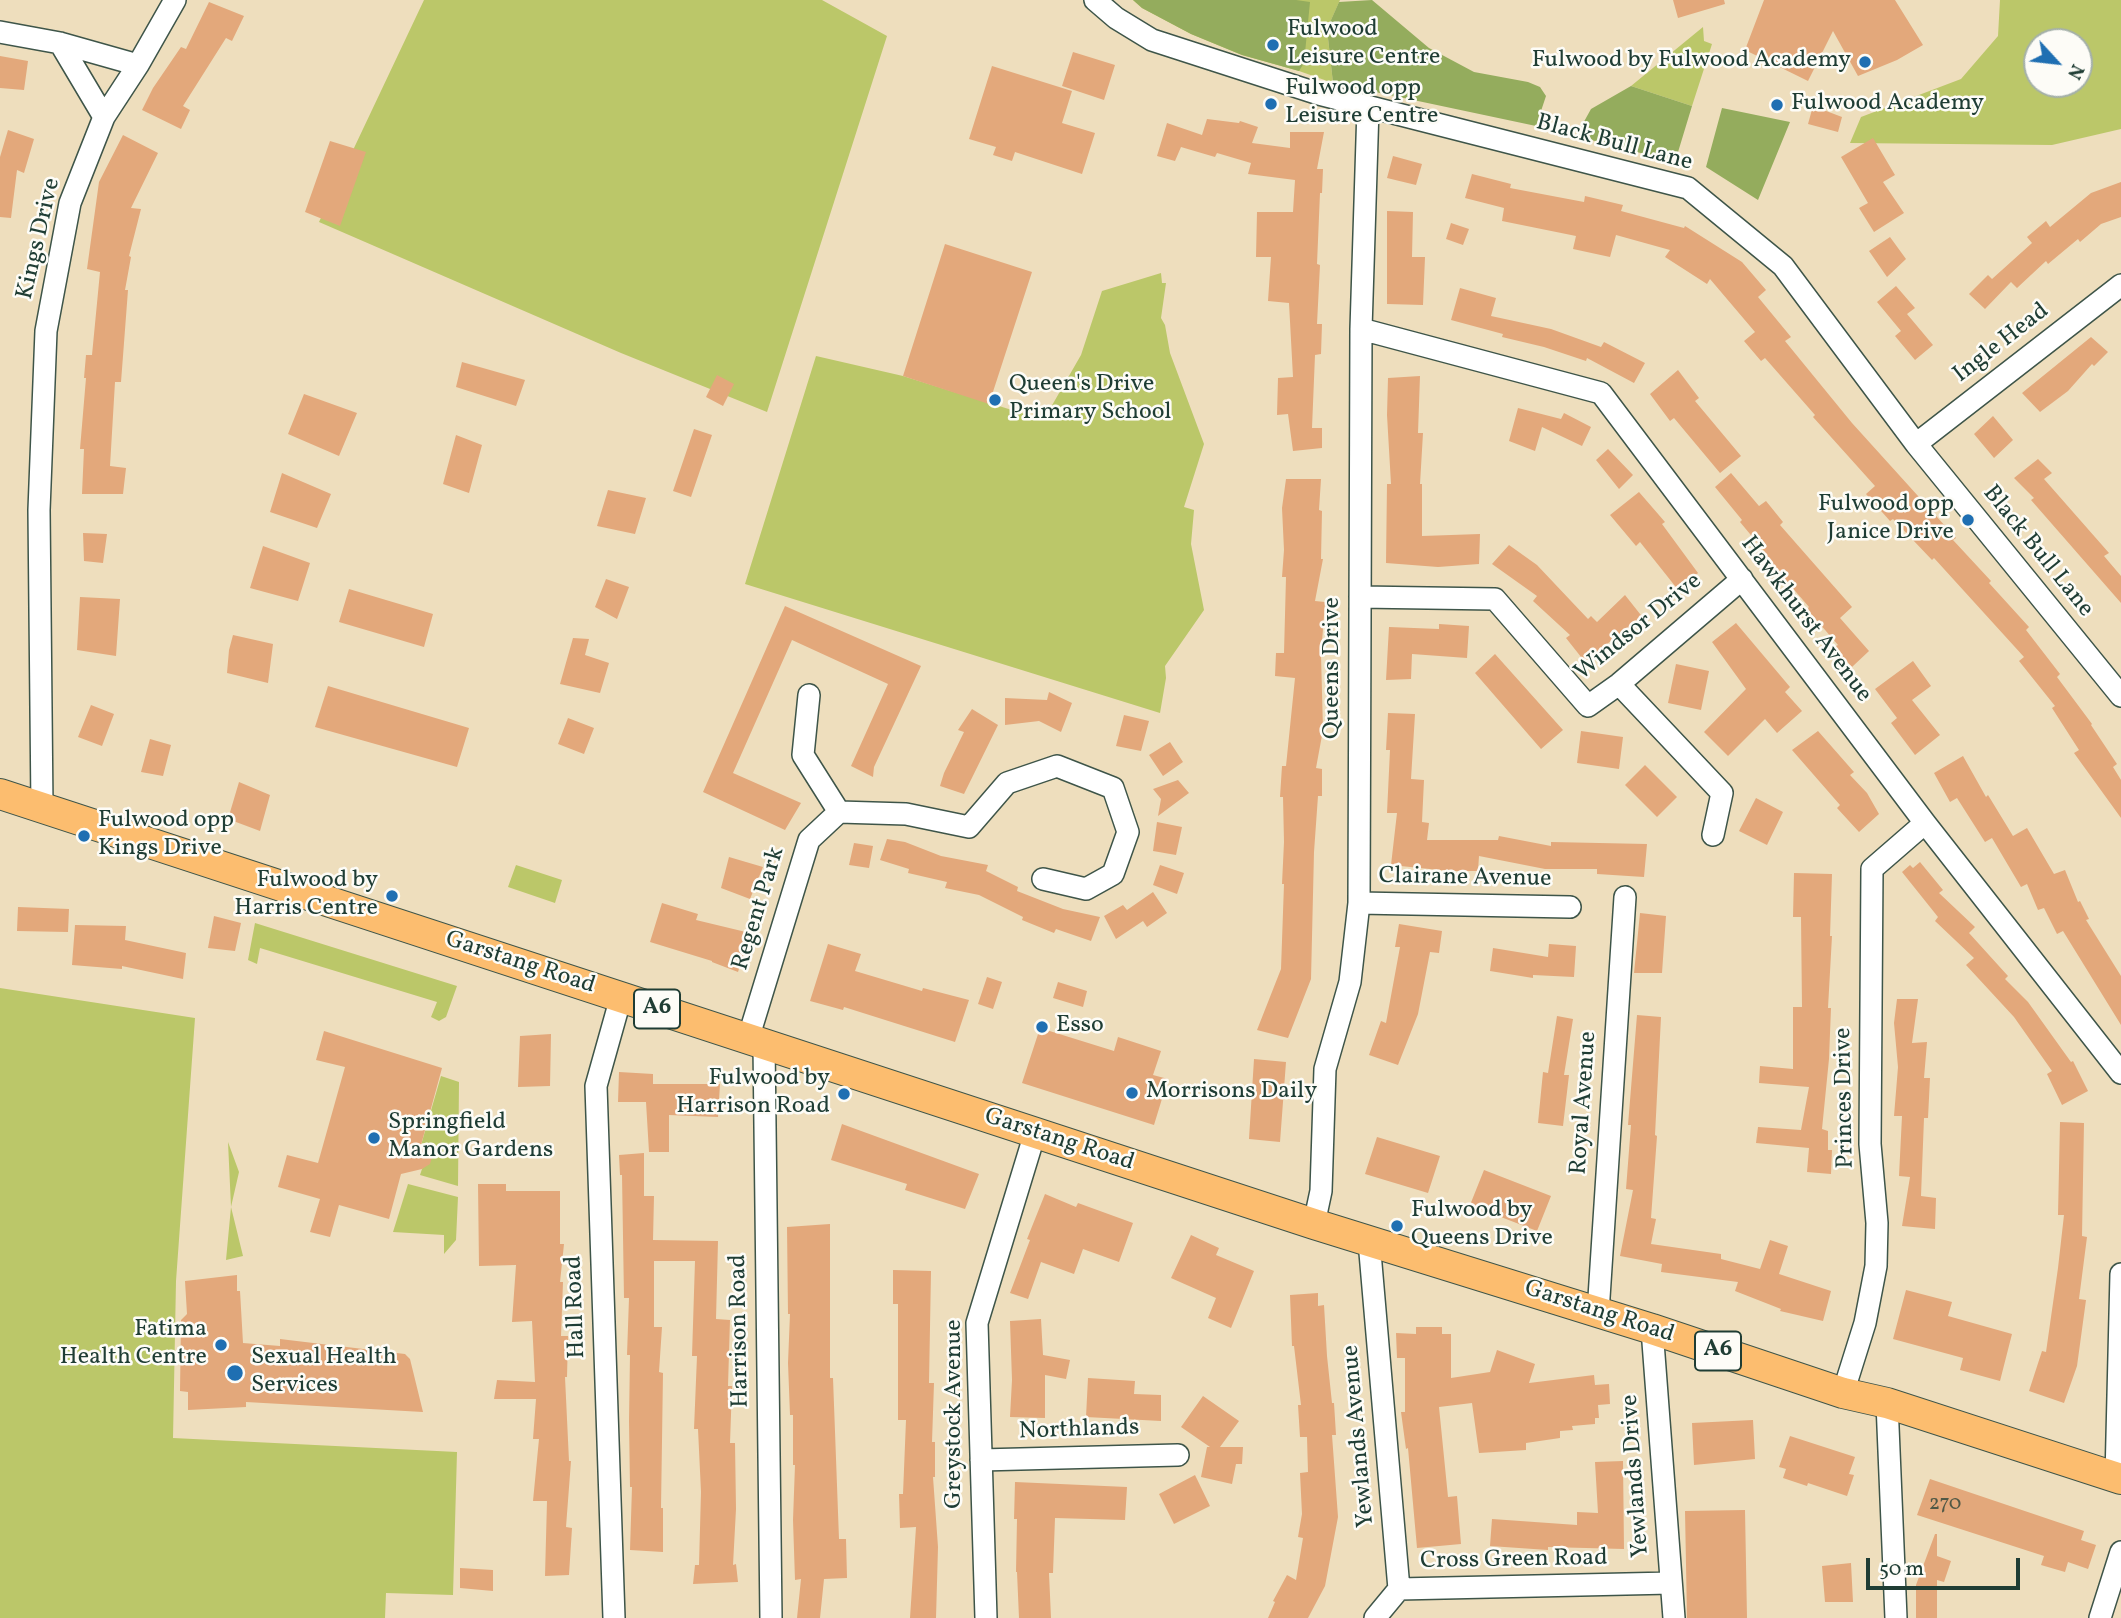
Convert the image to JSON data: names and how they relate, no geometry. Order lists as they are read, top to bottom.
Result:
{
  "streets": {
    "highway": ["Garstang Road", "A6"],
    "street": [
      "Black Bull Lane",
      "Kings Drive",
      "Ingle Head",
      "Hawkhurst Avenue",
      "Windsor Drive",
      "Queens Drive",
      "Clairane Avenue",
      "Regent Park",
      "Princes Drive",
      "Royal Avenue",
      "Hall Road",
      "Harrison Road",
      "Greystock Avenue",
      "Northlands",
      "Yewlands Avenue",
      "Yewlands Drive",
      "Cross Green Road"
    ]
  },
  "crossings": [
    ["Black Bull Lane", "Ingle Head"],
    ["Black Bull Lane", "Queens Drive"],
    ["Kings Drive", "Garstang Road"],
    ["Hawkhurst Avenue", "Windsor Drive"],
    ["Hawkhurst Avenue", "Queens Drive"],
    ["Hawkhurst Avenue", "Princes Drive"],
    ["Windsor Drive", "Queens Drive"],
    ["Queens Drive", "Clairane Avenue"],
    ["Queens Drive", "Garstang Road"],
    ["Regent Park", "Garstang Road"],
    ["Regent Park", "Harrison Road"],
    ["Garstang Road", "Princes Drive"],
    ["Garstang Road", "Royal Avenue"],
    ["Garstang Road", "Hall Road"],
    ["Garstang Road", "Harrison Road"],
    ["Garstang Road", "Greystock Avenue"],
    ["Garstang Road", "Yewlands Avenue"],
    ["Garstang Road", "Yewlands Drive"],
    ["Greystock Avenue", "Northlands"],
    ["Yewlands Avenue", "Cross Green Road"],
    ["Yewlands Drive", "Cross Green Road"]
  ],
  "places": [
    "Fulwood Leisure Centre",
    "Fulwood by Fulwood Academy",
    "Fulwood opp Leisure Centre",
    "Fulwood Academy",
    "Queen's Drive Primary School",
    "Fulwood opp Janice Drive",
    "Fulwood opp Kings Drive",
    "Fulwood by Harris Centre",
    "Esso",
    "Morrisons Daily",
    "Fulwood by Harrison Road",
    "Springfield Manor Gardens",
    "Fulwood by Queens Drive",
    "Fatima Health Centre",
    "Sexual Health Services"
  ],
  "house_numbers": ["270"],
  "scale_bar": "50 m",
  "north": "bottom right"
}
